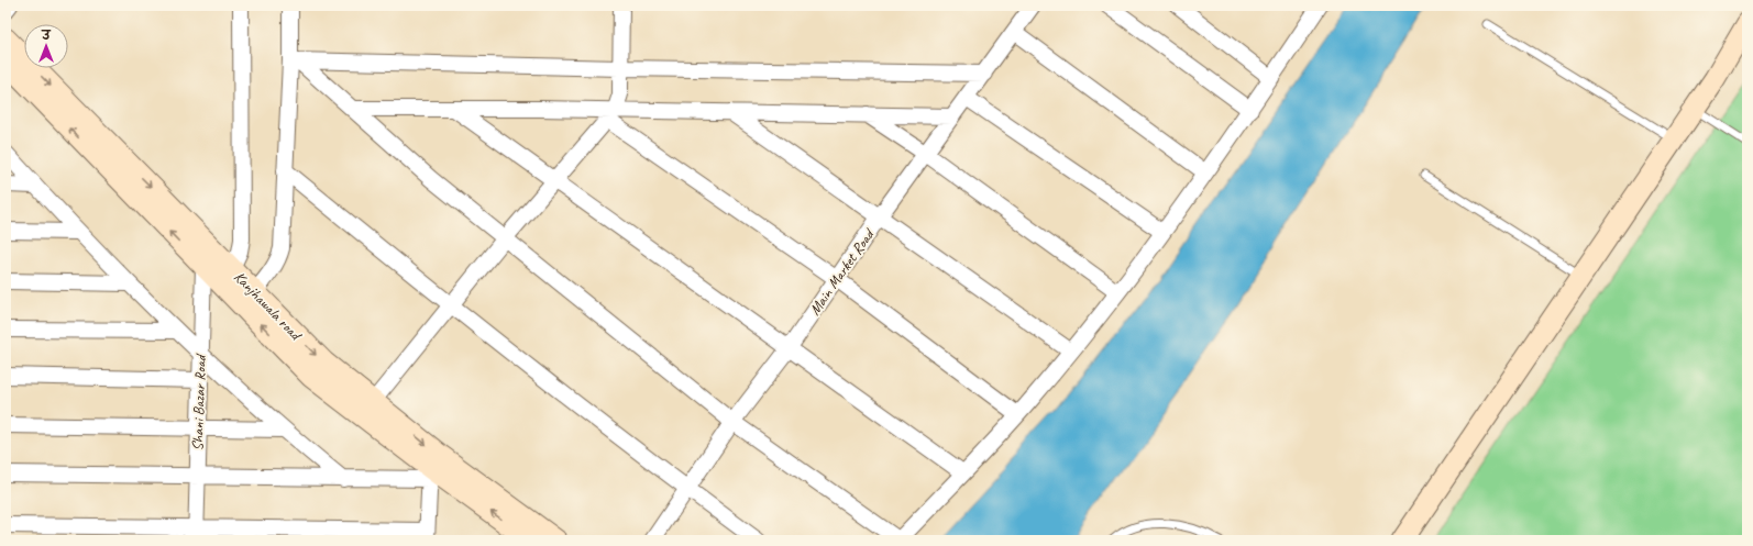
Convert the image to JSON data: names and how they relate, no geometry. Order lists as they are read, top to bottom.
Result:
{
  "streets": {
    "main road": ["Kanjhawala road"],
    "street": ["Main Market Road", "Shani Bazar Road"]
  },
  "crossings": [
    ["Kanjhawala road", "Shani Bazar Road"]
  ],
  "north": "top"
}
